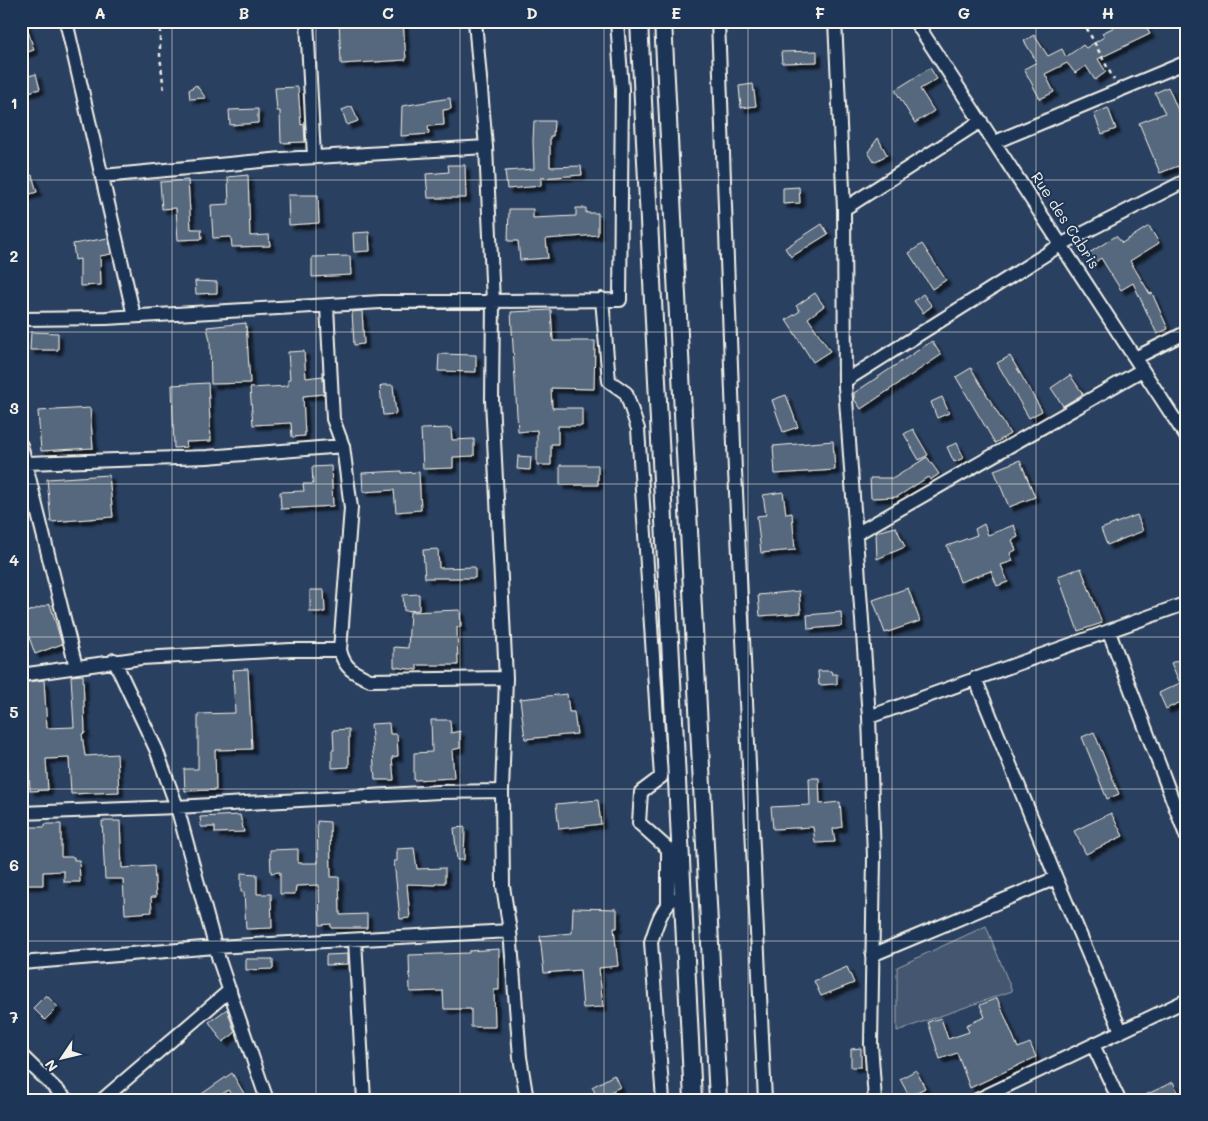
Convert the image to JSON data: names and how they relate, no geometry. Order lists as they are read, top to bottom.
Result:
{
  "streets": {
    "street": ["Rue des Cabris"]
  },
  "north": "bottom left",
  "grid": {
    "columns": [
      "A",
      "B",
      "C",
      "D",
      "E",
      "F",
      "G",
      "H"
    ],
    "rows": [
      "1",
      "2",
      "3",
      "4",
      "5",
      "6",
      "7"
    ]
  }
}
